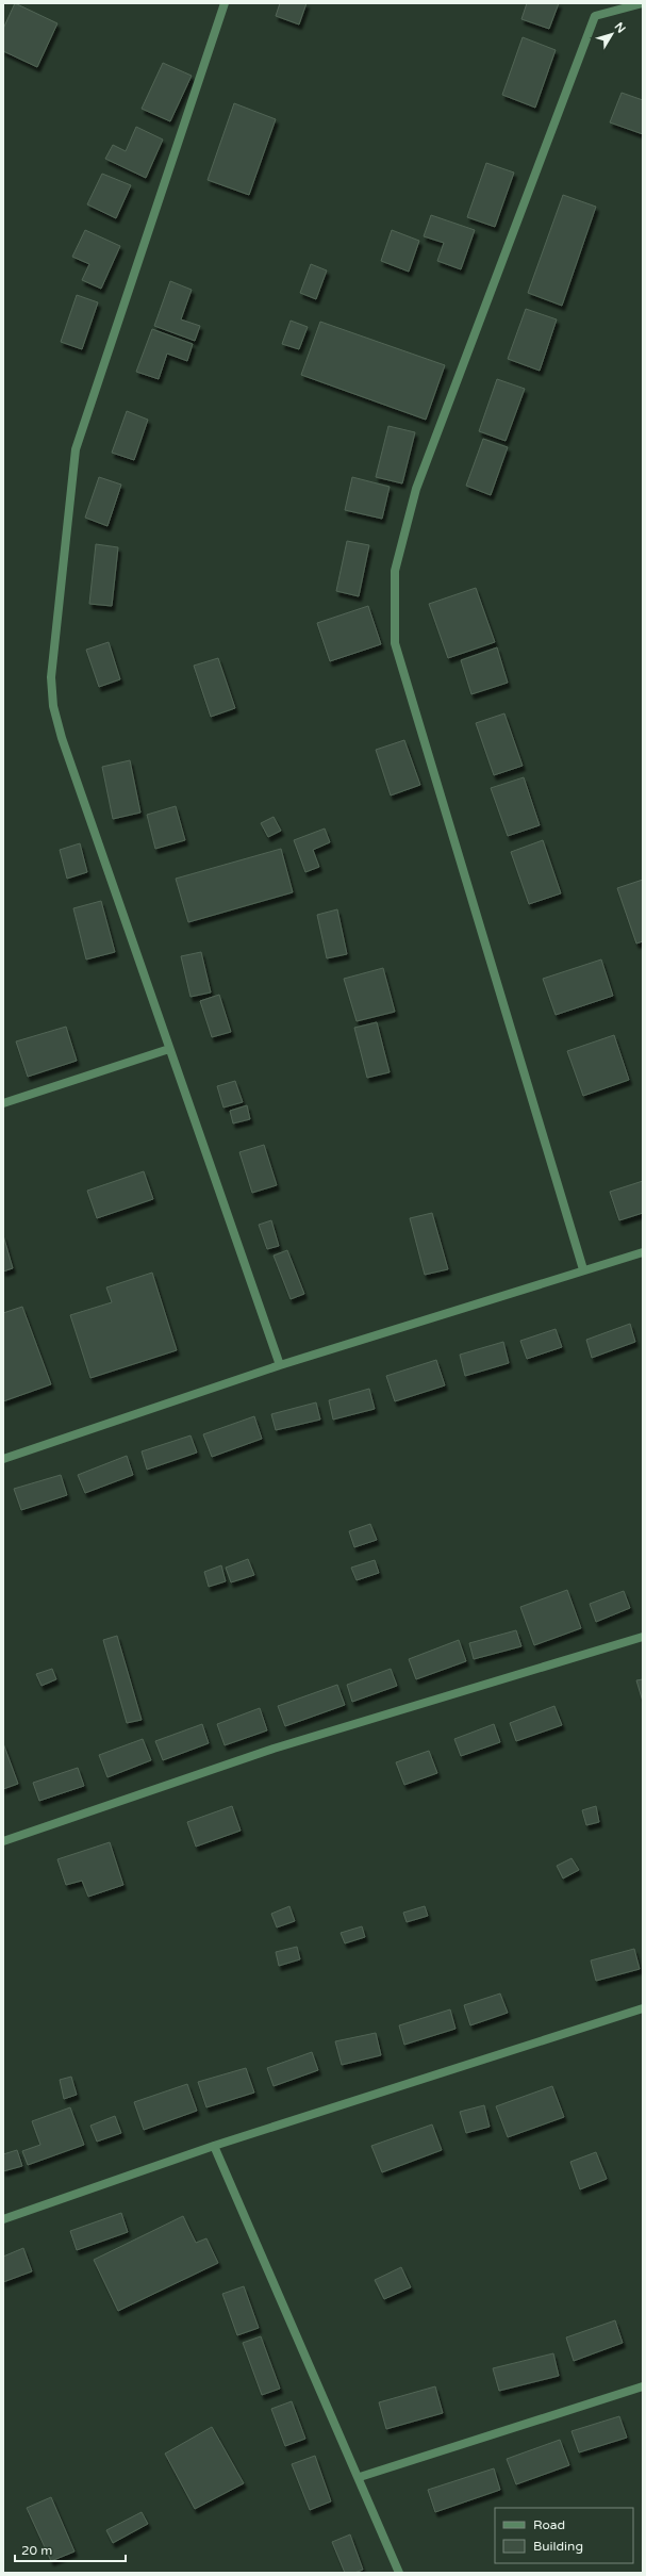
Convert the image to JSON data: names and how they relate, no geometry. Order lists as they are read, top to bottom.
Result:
{
  "legend": ["Road", "Building"],
  "scale_bar": "20 m",
  "north": "top right"
}
